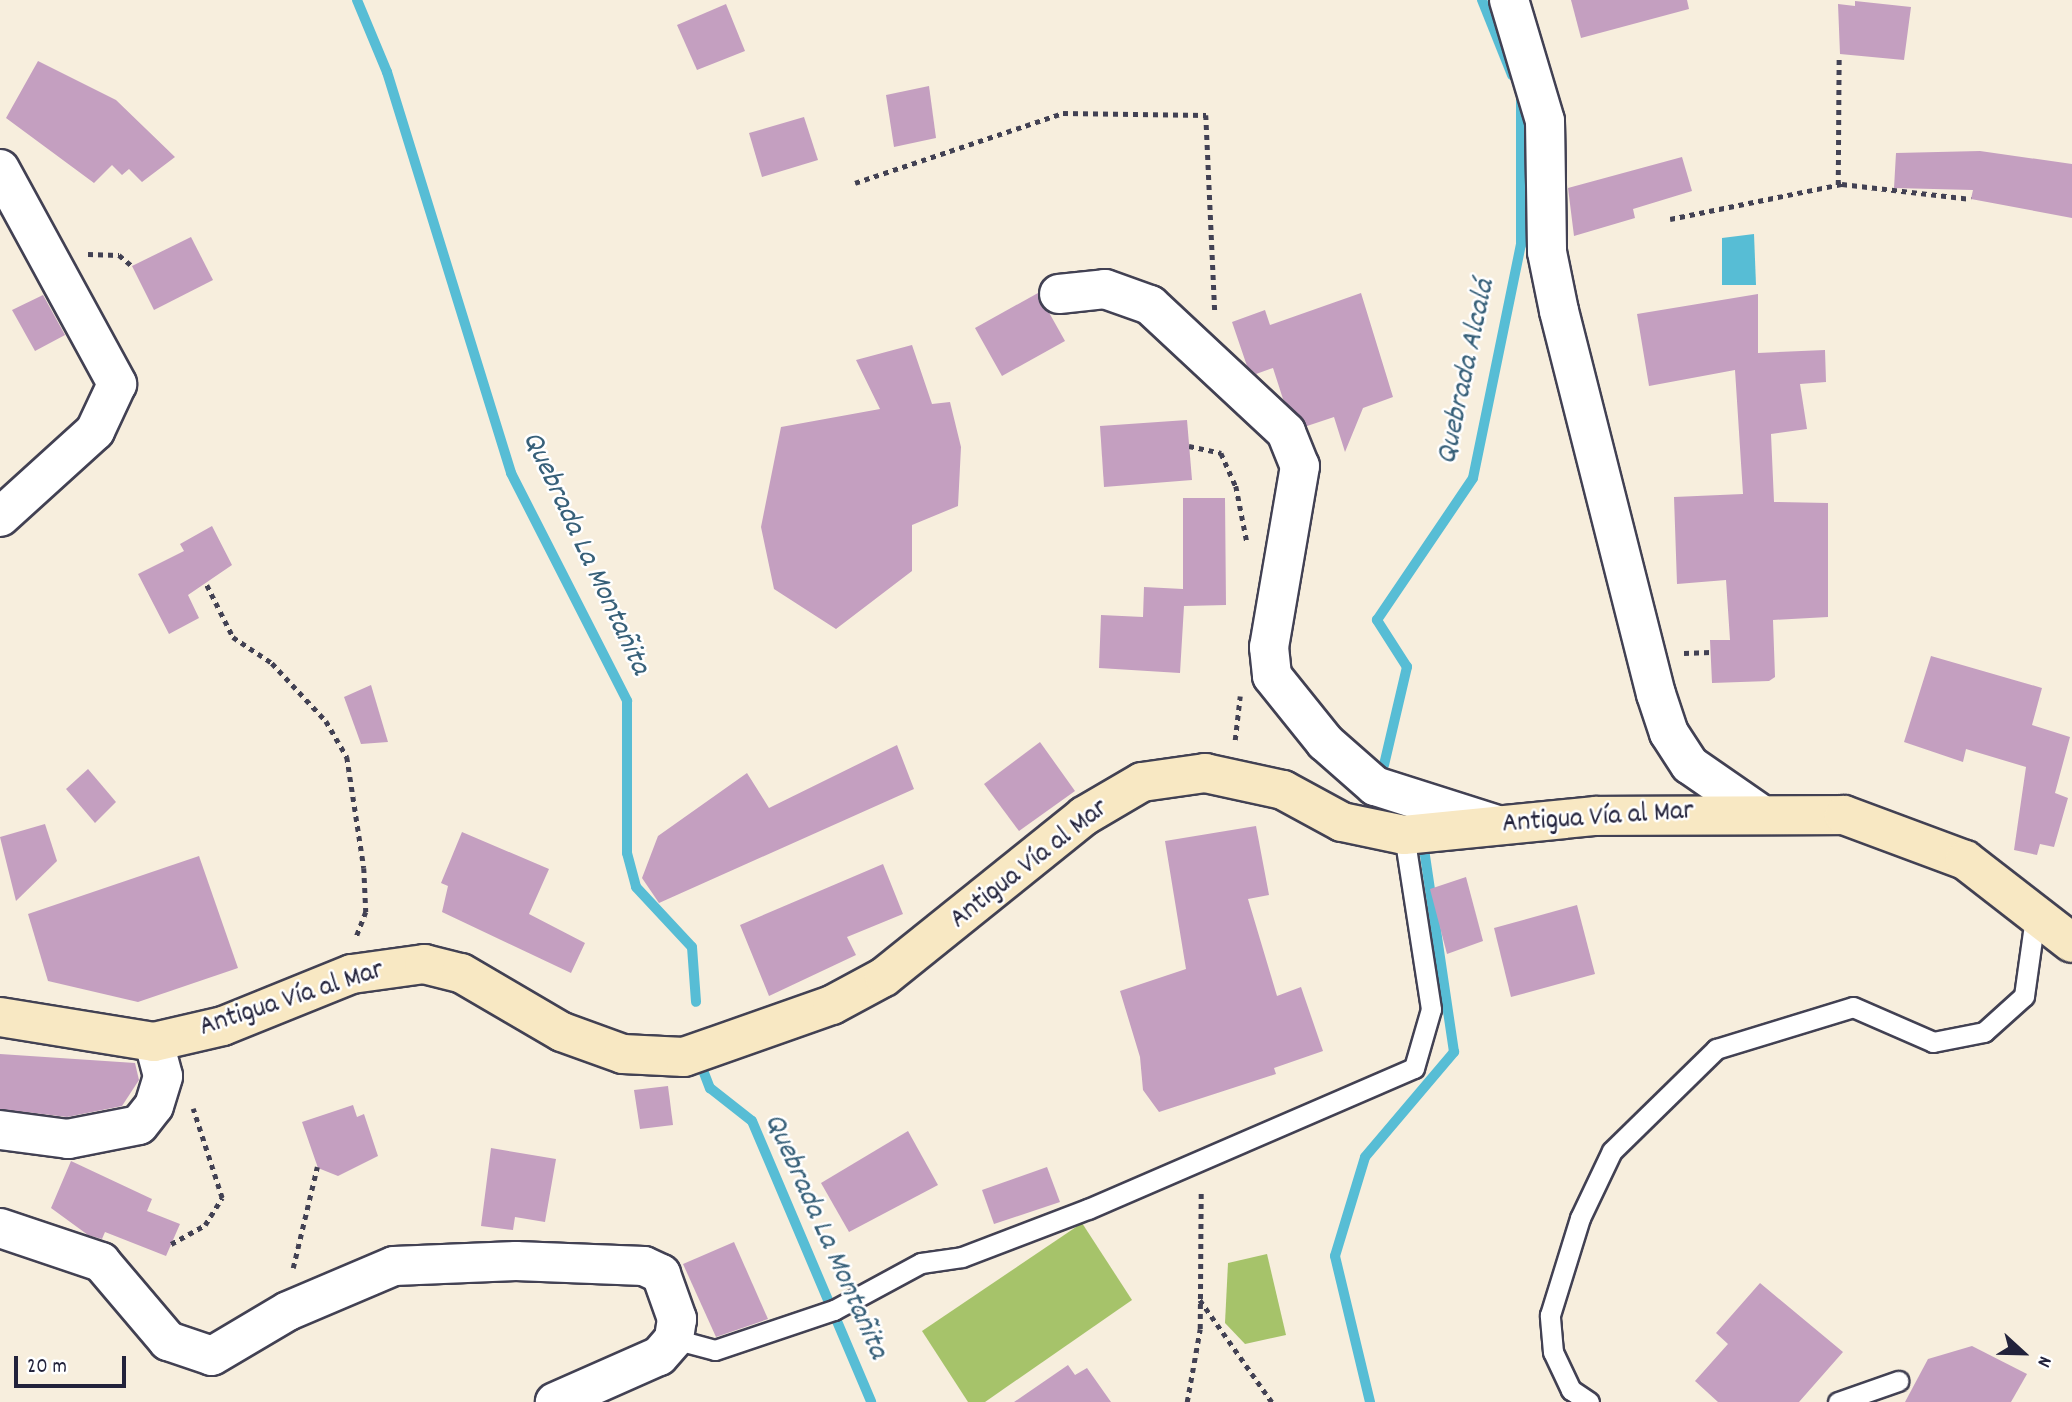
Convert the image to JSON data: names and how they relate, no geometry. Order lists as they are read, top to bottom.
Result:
{
  "streets": {
    "main road": ["Antigua Vía al Mar"]
  },
  "water": ["Quebrada Alcalá", "Quebrada La Montañita"],
  "scale_bar": "20 m",
  "north": "right"
}
